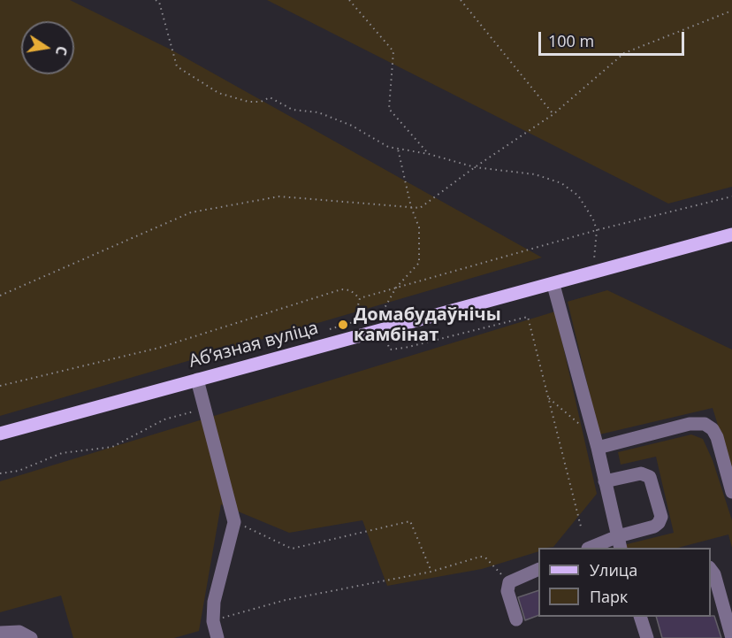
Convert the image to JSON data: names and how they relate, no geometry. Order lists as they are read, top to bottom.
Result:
{
  "streets": {
    "main road": ["Абʼязная вуліца"]
  },
  "places": ["Домабудаўнічы камбінат"],
  "legend": ["Улица", "Парк"],
  "scale_bar": "100 m",
  "north": "right"
}
